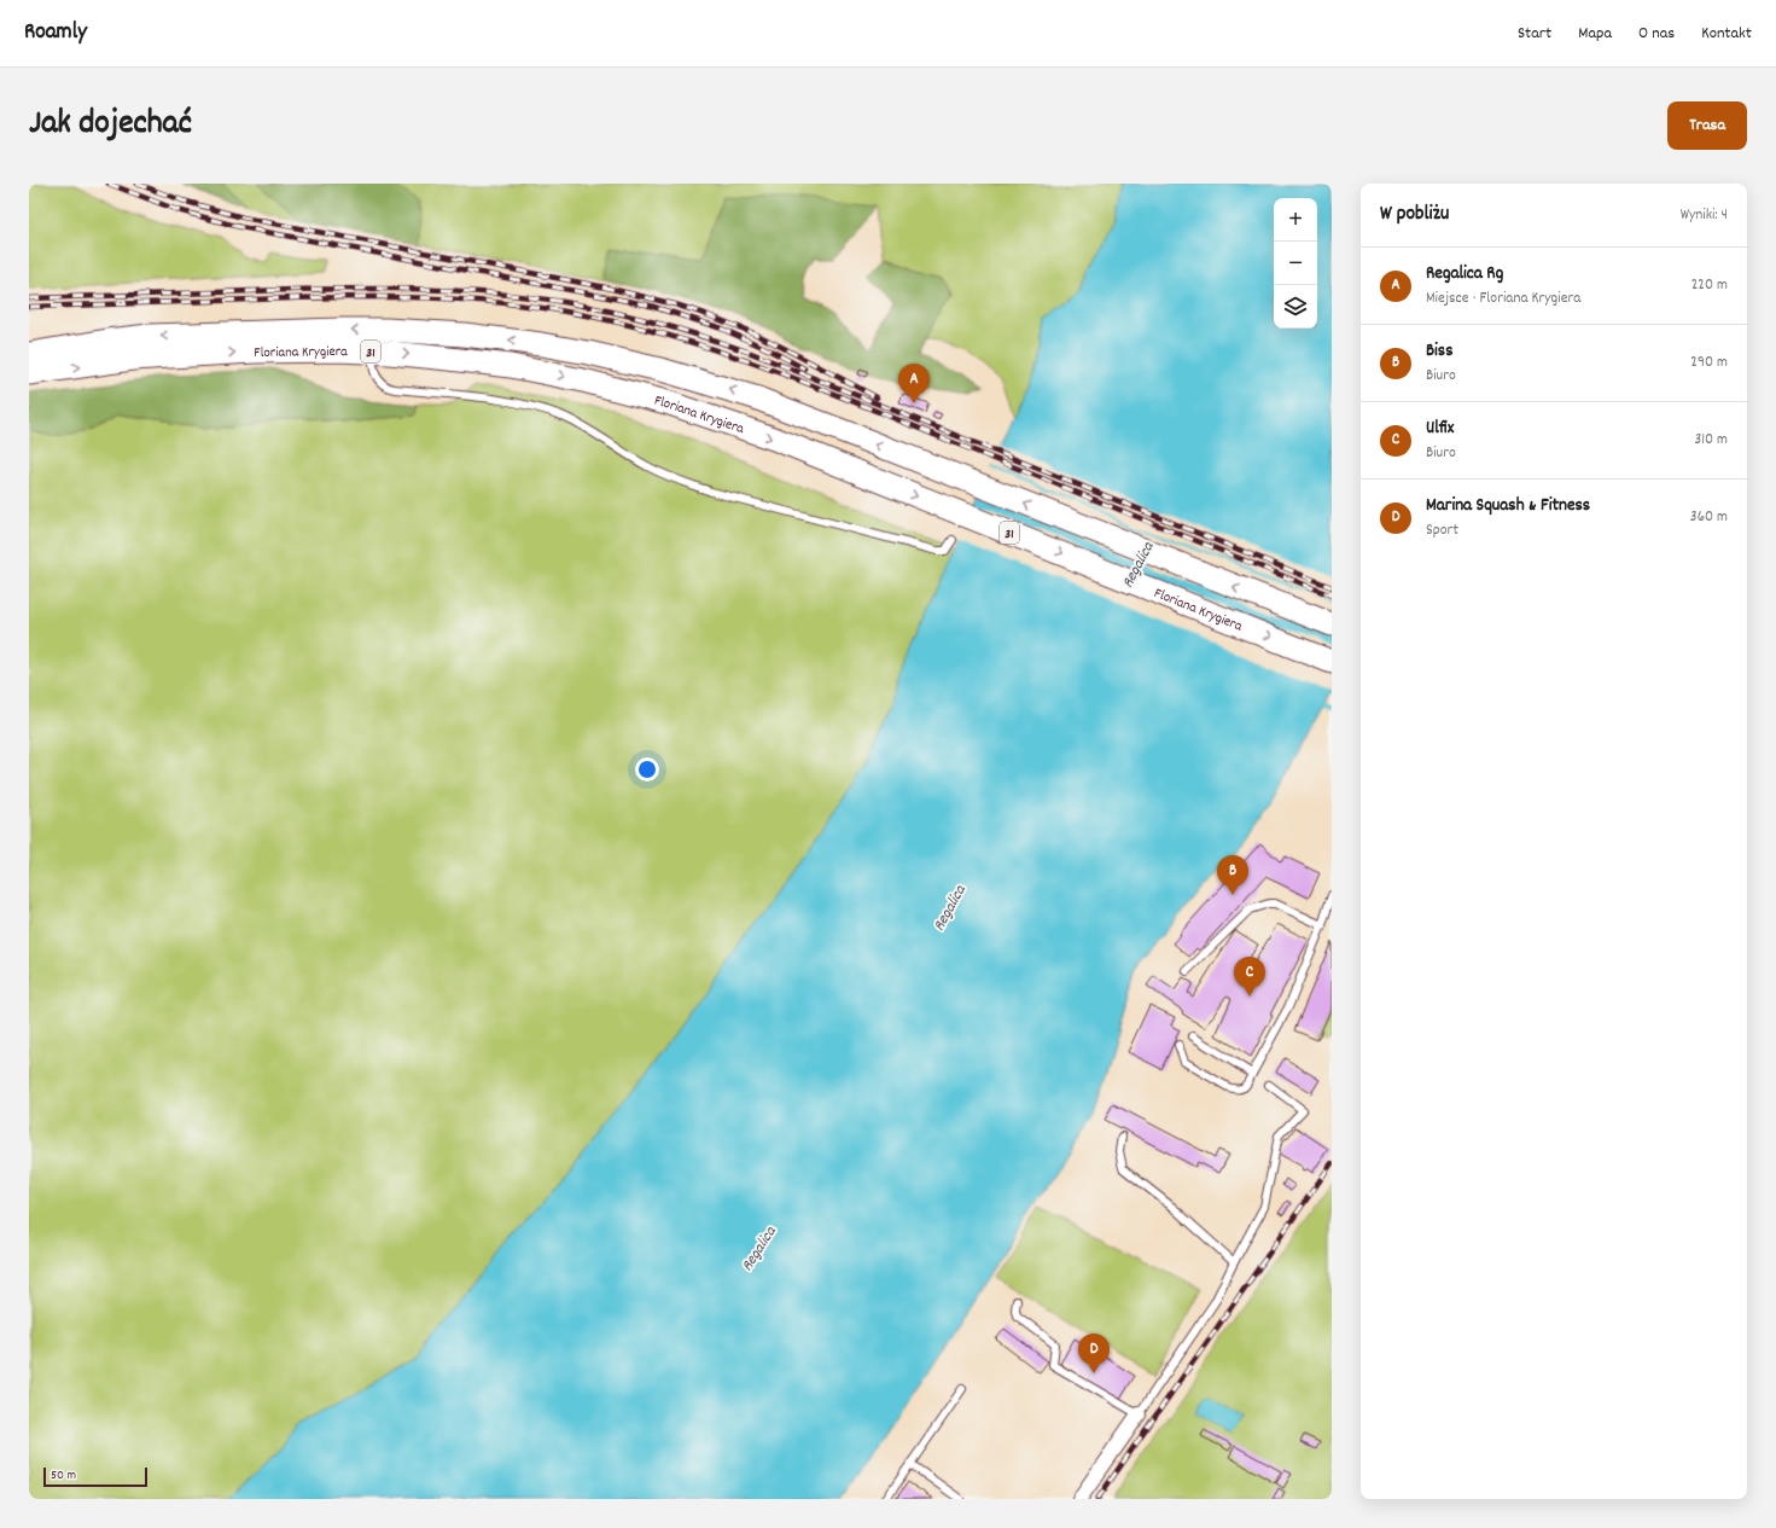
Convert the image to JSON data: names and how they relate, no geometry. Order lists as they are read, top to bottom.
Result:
{
  "streets": {
    "main road": ["Floriana Krygiera", "31"]
  },
  "water": ["Regalica"],
  "scale_bar": "50 m",
  "page": {
    "header": "Roamly",
    "nav": [
      "Start",
      "Mapa",
      "O nas",
      "Kontakt"
    ],
    "title": "Jak dojechać",
    "buttons": "Trasa",
    "heading": ["W pobliżu", "Wyniki: 4"],
    "map_buttons": ["+", "−"],
    "list": [
      {
        "mark": "A",
        "name": "Regalica Rg",
        "note": "Miejsce · Floriana Krygiera",
        "value": "220 m"
      },
      {
        "mark": "B",
        "name": "Biss",
        "note": "Biuro",
        "value": "290 m"
      },
      {
        "mark": "C",
        "name": "Ulfix",
        "note": "Biuro",
        "value": "310 m"
      },
      {
        "mark": "D",
        "name": "Marina Squash & Fitness",
        "note": "Sport",
        "value": "360 m"
      }
    ],
    "pins": [
      "A",
      "B",
      "C",
      "D"
    ],
    "scale": "50 m"
  }
}
